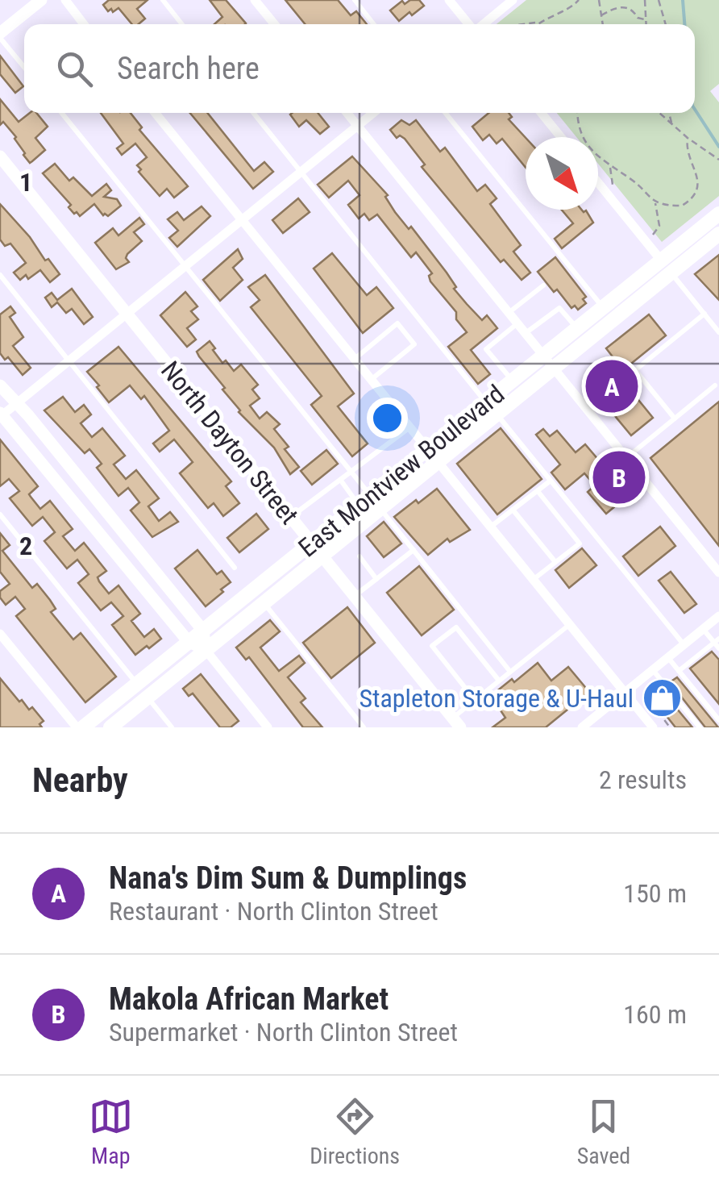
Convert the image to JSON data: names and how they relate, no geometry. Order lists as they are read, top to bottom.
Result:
{
  "streets": {
    "main road": ["East Montview Boulevard"],
    "street": ["North Dayton Street"]
  },
  "crossings": [
    ["North Dayton Street", "East Montview Boulevard"]
  ],
  "places": {
    "shop": ["Stapleton Storage & U-Haul"]
  },
  "north": "bottom right",
  "page": {
    "search": "Search here",
    "pins": ["A", "B"],
    "heading": ["Nearby", "2 results"],
    "list": [
      {
        "mark": "A",
        "name": "Nana's Dim Sum & Dumplings",
        "note": "Restaurant · North Clinton Street",
        "value": "150 m"
      },
      {
        "mark": "B",
        "name": "Makola African Market",
        "note": "Supermarket · North Clinton Street",
        "value": "160 m"
      }
    ],
    "nav": ["Map", "Directions", "Saved"]
  },
  "grid": {
    "rows": ["1", "2"]
  }
}
